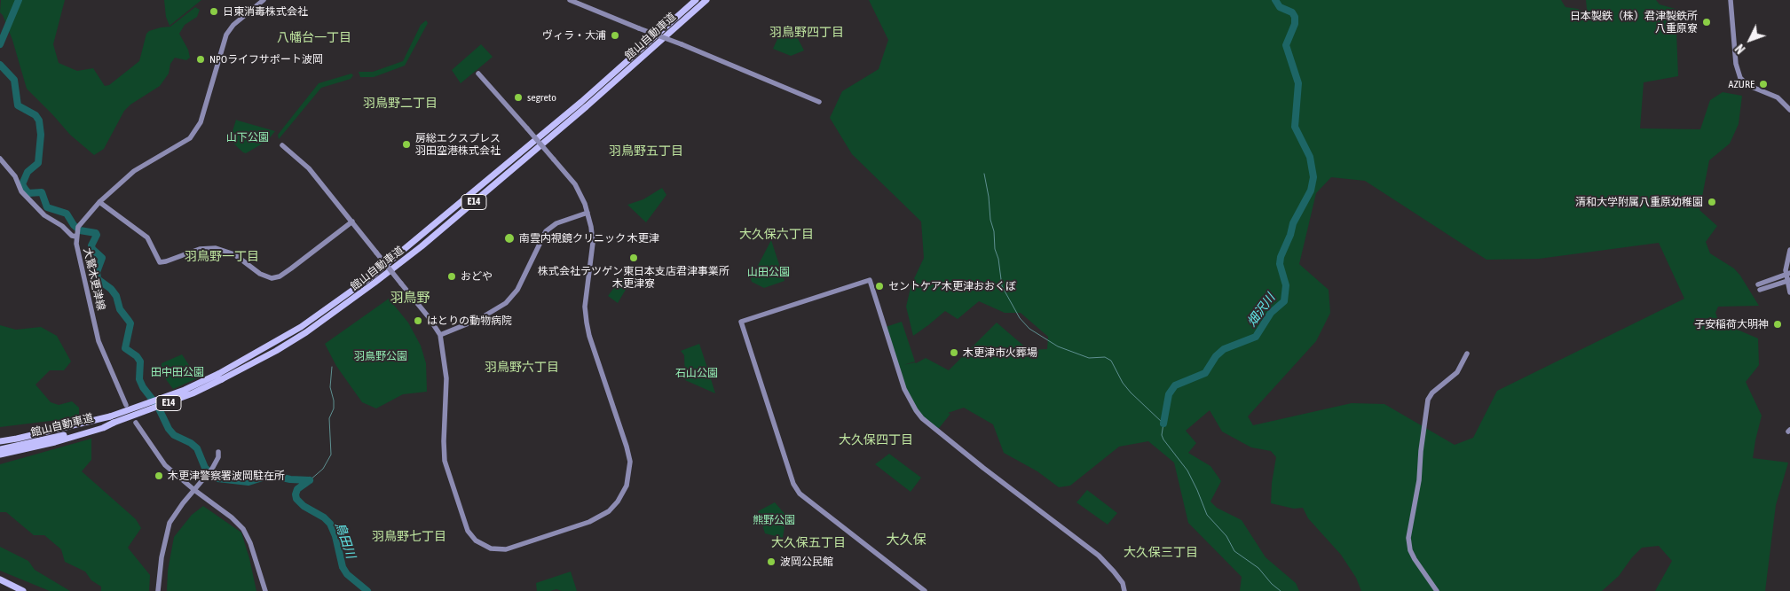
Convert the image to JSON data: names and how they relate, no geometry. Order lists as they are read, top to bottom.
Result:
{
  "streets": {
    "highway": ["館山自動車道", "E14"],
    "street": ["大鷲木更津線"]
  },
  "districts": [
    "羽鳥野四丁目",
    "八幡台一丁目",
    "羽鳥野二丁目",
    "羽鳥野五丁目",
    "大久保六丁目",
    "羽鳥野一丁目",
    "羽鳥野",
    "羽鳥野六丁目",
    "大久保四丁目",
    "羽鳥野七丁目",
    "大久保",
    "大久保五丁目",
    "大久保三丁目"
  ],
  "water": ["畑沢川", "鳥田川"],
  "parks": [
    "山下公園",
    "山田公園",
    "羽鳥野公園",
    "田中田公園",
    "石山公園",
    "熊野公園"
  ],
  "places": [
    "日東消毒株式会社",
    "日本製鉄（株）君津製鉄所 八重原寮",
    "ヴィラ・大浦",
    "NPOライフサポート波岡",
    "AZURE",
    "segreto",
    "房総エクスプレス 羽田空港株式会社",
    "清和大学附属八重原幼稚園",
    "南雲内視鏡クリニック 木更津",
    "株式会社テツゲン東日本支店君津事業所 木更津寮",
    "おどや",
    "セントケア木更津おおくぼ",
    "はとりの動物病院",
    "子安稲荷大明神",
    "木更津市火葬場",
    "木更津警察署波岡駐在所",
    "波岡公民館"
  ],
  "north": "bottom left"
}
